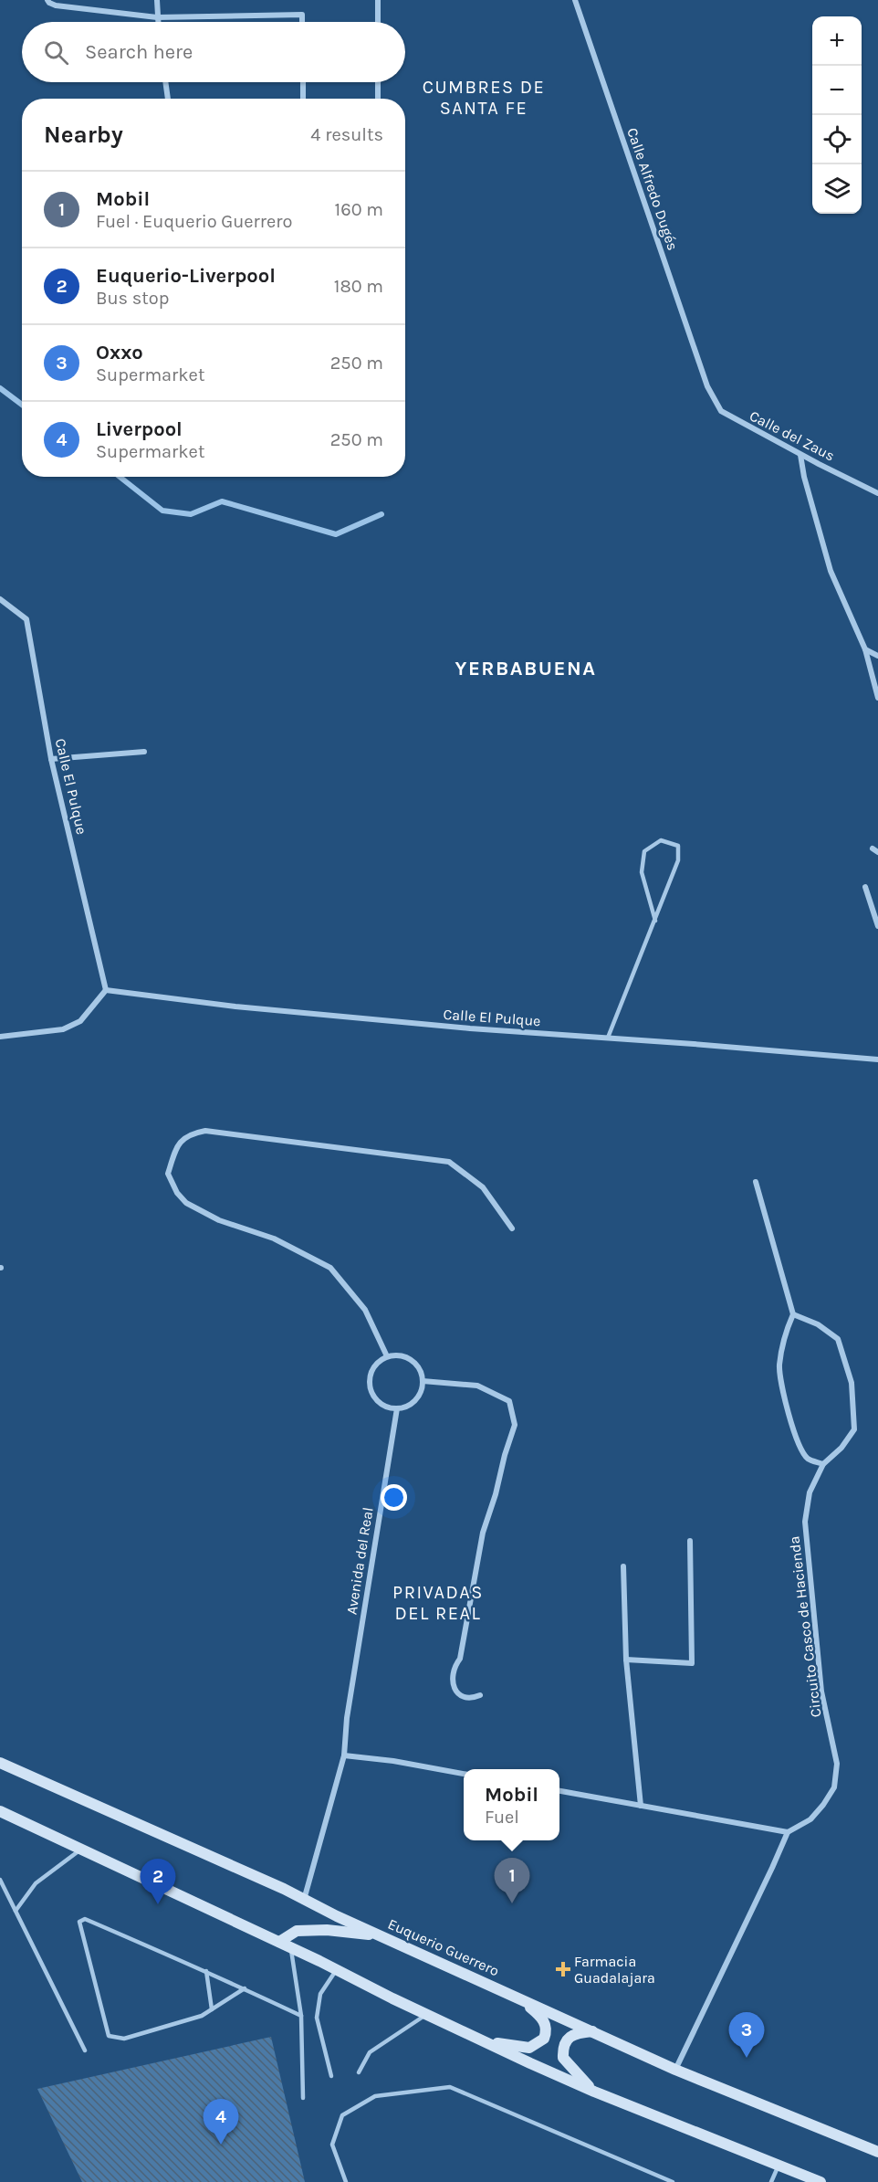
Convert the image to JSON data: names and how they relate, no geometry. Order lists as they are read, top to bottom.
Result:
{
  "streets": {
    "main road": ["Euquerio Guerrero"],
    "street": [
      "Calle Alfredo Dugés",
      "Calle del Zaus",
      "Calle El Pulque",
      "Avenida del Real",
      "Circuito Casco de Hacienda"
    ]
  },
  "crossings": [
    ["Calle Alfredo Dugés", "Calle del Zaus"],
    ["Avenida del Real", "Euquerio Guerrero"]
  ],
  "districts": ["CUMBRES DE SANTA FE", "YERBABUENA", "PRIVADAS DEL REAL"],
  "places": {
    "health": ["Farmacia Guadalajara"]
  },
  "page": {
    "map_buttons": ["+", "−"],
    "search": "Search here",
    "heading": ["Nearby", "4 results"],
    "list": [
      {
        "mark": "1",
        "name": "Mobil",
        "note": "Fuel · Euquerio Guerrero",
        "value": "160 m"
      },
      {
        "mark": "2",
        "name": "Euquerio-Liverpool",
        "note": "Bus stop",
        "value": "180 m"
      },
      {
        "mark": "3",
        "name": "Oxxo",
        "note": "Supermarket",
        "value": "250 m"
      },
      {
        "mark": "4",
        "name": "Liverpool",
        "note": "Supermarket",
        "value": "250 m"
      }
    ],
    "popup": ["Mobil", "Fuel"],
    "pins": [
      "1",
      "2",
      "3",
      "4"
    ]
  }
}
